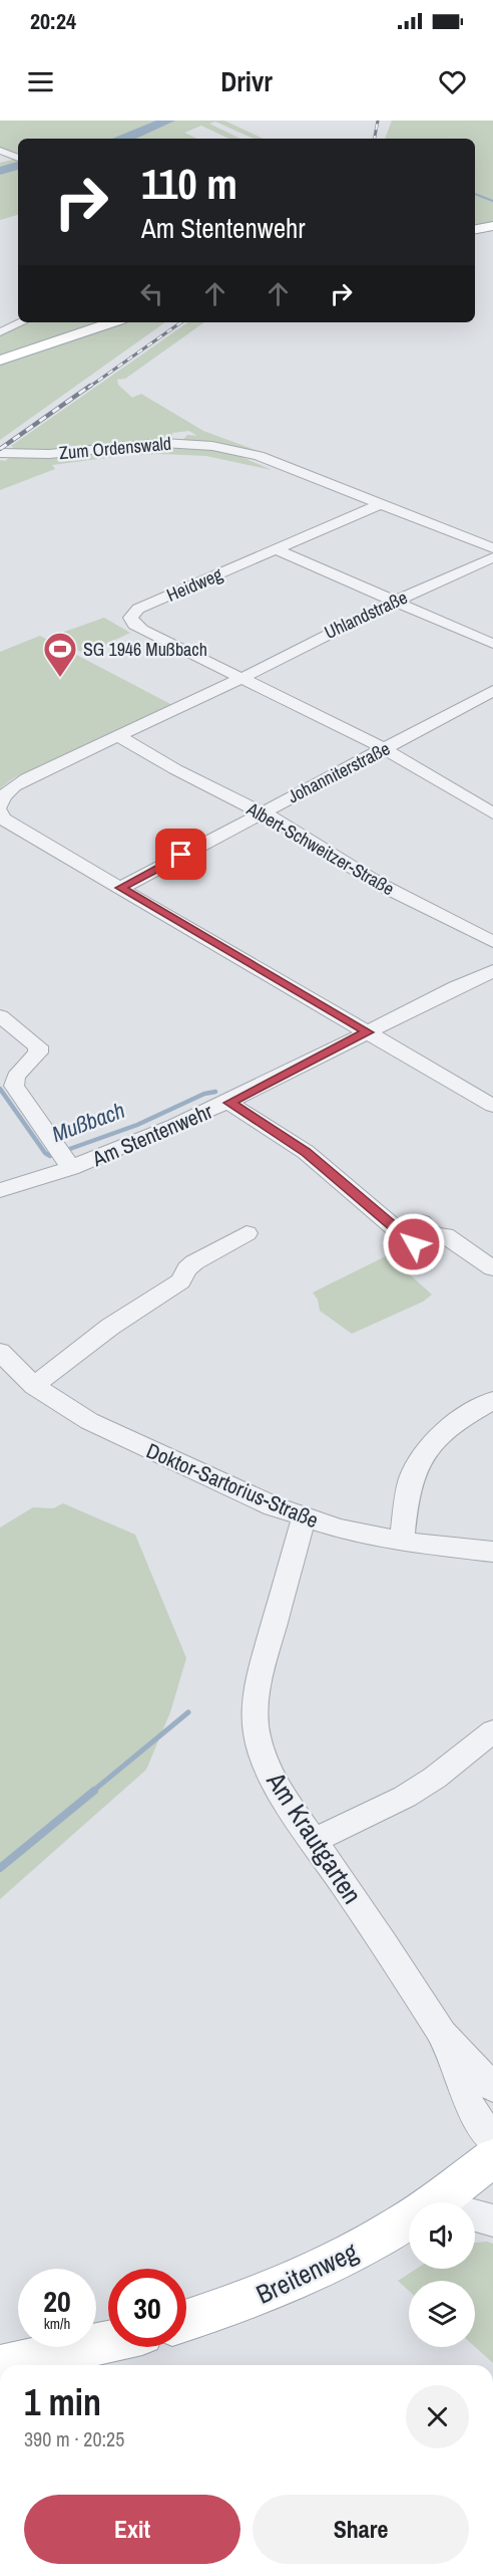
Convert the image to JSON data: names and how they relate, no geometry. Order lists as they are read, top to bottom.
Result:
{
  "streets": {
    "main road": ["Breitenweg"],
    "street": [
      "Zum Ordenswald",
      "Heidweg",
      "Uhlandstraße",
      "Johanniterstraße",
      "Albert-Schweitzer-Straße",
      "Am Stentenwehr",
      "Doktor-Sartorius-Straße",
      "Am Krautgarten"
    ]
  },
  "crossings": [
    ["Zum Ordenswald", "Heidweg"],
    ["Heidweg", "Uhlandstraße"],
    ["Uhlandstraße", "Albert-Schweitzer-Straße"],
    ["Johanniterstraße", "Albert-Schweitzer-Straße"],
    ["Doktor-Sartorius-Straße", "Am Krautgarten"]
  ],
  "water": ["Mußbach"],
  "places": {
    "sports": ["SG 1946 Mußbach"]
  },
  "page": {
    "status": "20:24",
    "header": "Drivr",
    "turn": ["110 m", "Am Stentenwehr"],
    "speed": "20 km/h",
    "limit": "30",
    "heading": ["1 min", "390 m · 20:25"],
    "buttons": ["Exit", "Share"]
  }
}
